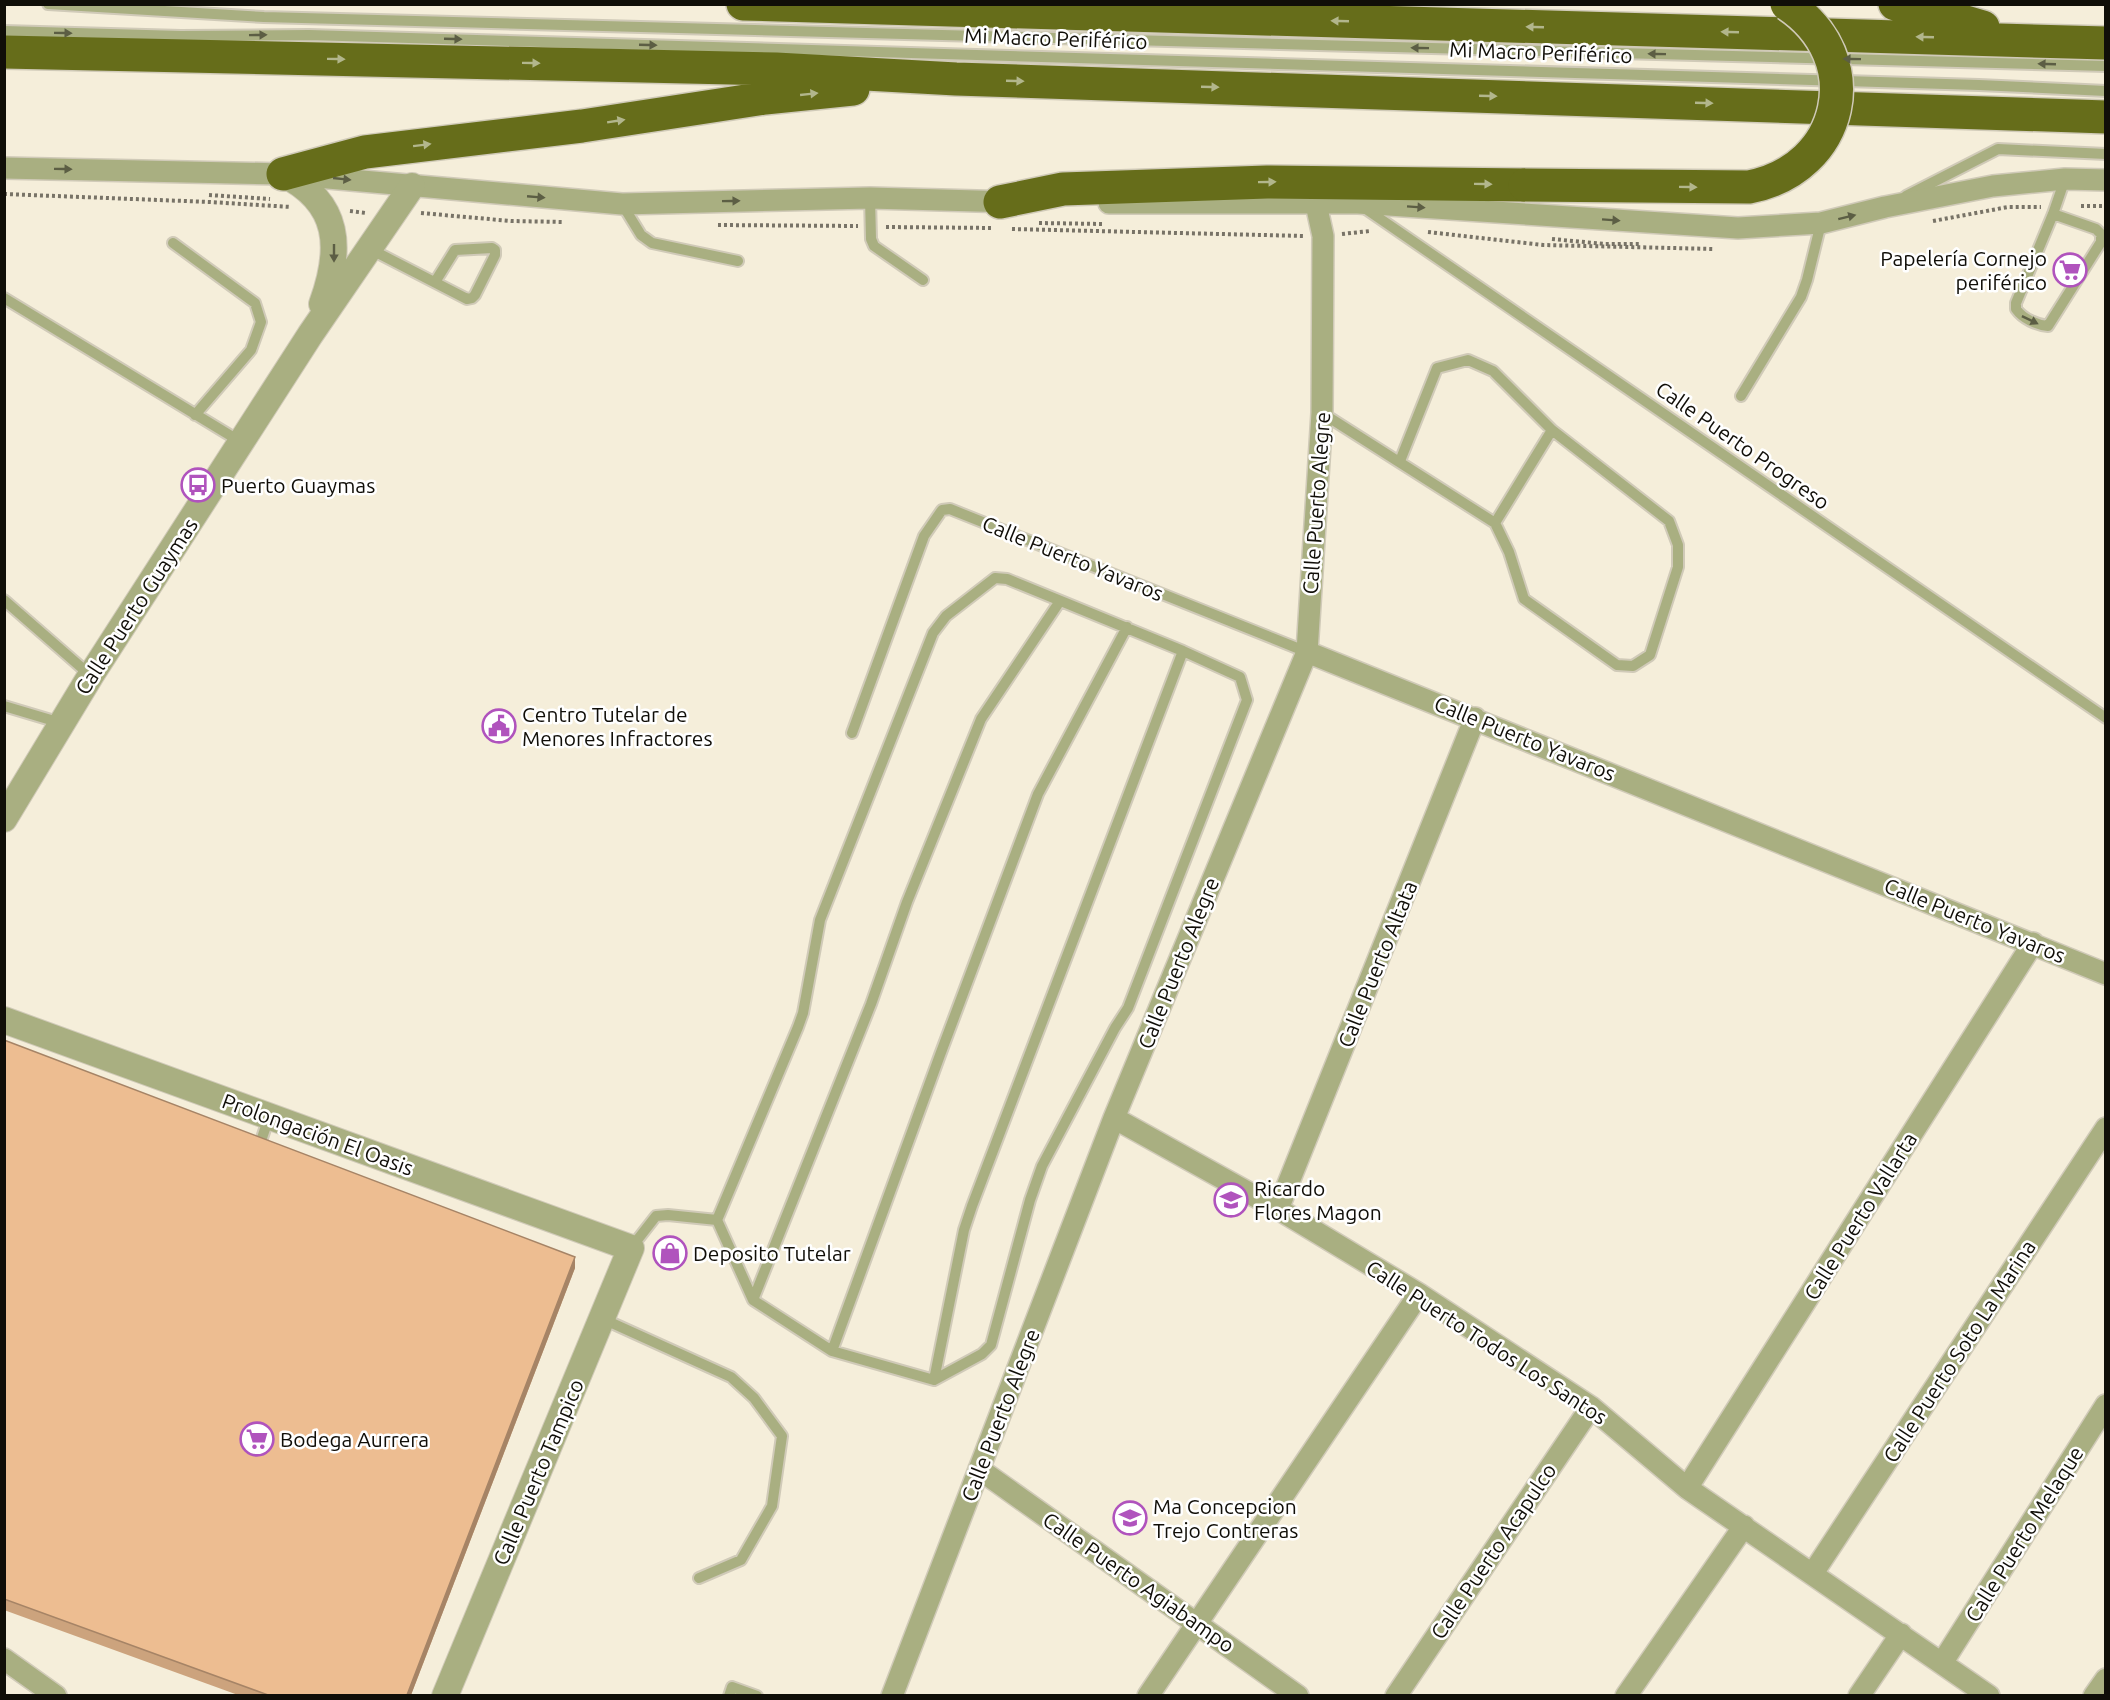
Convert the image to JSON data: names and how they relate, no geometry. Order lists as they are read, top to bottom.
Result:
{
  "streets": {
    "street": [
      "Calle Puerto Alegre",
      "Calle Puerto Yavaros",
      "Calle Puerto Guaymas",
      "Calle Puerto Altata",
      "Prolongación El Oasis",
      "Calle Puerto Vallarta",
      "Calle Puerto Todos Los Santos",
      "Calle Puerto Soto La Marina",
      "Calle Puerto Tampico",
      "Calle Puerto Melaque",
      "Calle Puerto Acapulco",
      "Calle Puerto Agiabampo"
    ],
    "lane": ["Mi Macro Periférico", "Calle Puerto Progreso"]
  },
  "crossings": [
    ["Calle Puerto Alegre", "Calle Puerto Yavaros"],
    ["Calle Puerto Alegre", "Calle Puerto Todos Los Santos"],
    ["Calle Puerto Alegre", "Calle Puerto Agiabampo"],
    ["Calle Puerto Yavaros", "Calle Puerto Altata"],
    ["Calle Puerto Yavaros", "Calle Puerto Vallarta"],
    ["Calle Puerto Altata", "Calle Puerto Todos Los Santos"],
    ["Prolongación El Oasis", "Calle Puerto Tampico"],
    ["Calle Puerto Vallarta", "Calle Puerto Todos Los Santos"],
    ["Calle Puerto Todos Los Santos", "Calle Puerto Soto La Marina"],
    ["Calle Puerto Todos Los Santos", "Calle Puerto Melaque"],
    ["Calle Puerto Todos Los Santos", "Calle Puerto Acapulco"]
  ],
  "places": {
    "supermarket": ["Papelería Cornejo periférico", "Bodega Aurrera"],
    "bus stop": ["Puerto Guaymas"],
    "public building": ["Centro Tutelar de Menores Infractores"],
    "school or university": ["Ricardo Flores Magon", "Ma Concepcion Trejo Contreras"],
    "shop": ["Deposito Tutelar"]
  }
}
